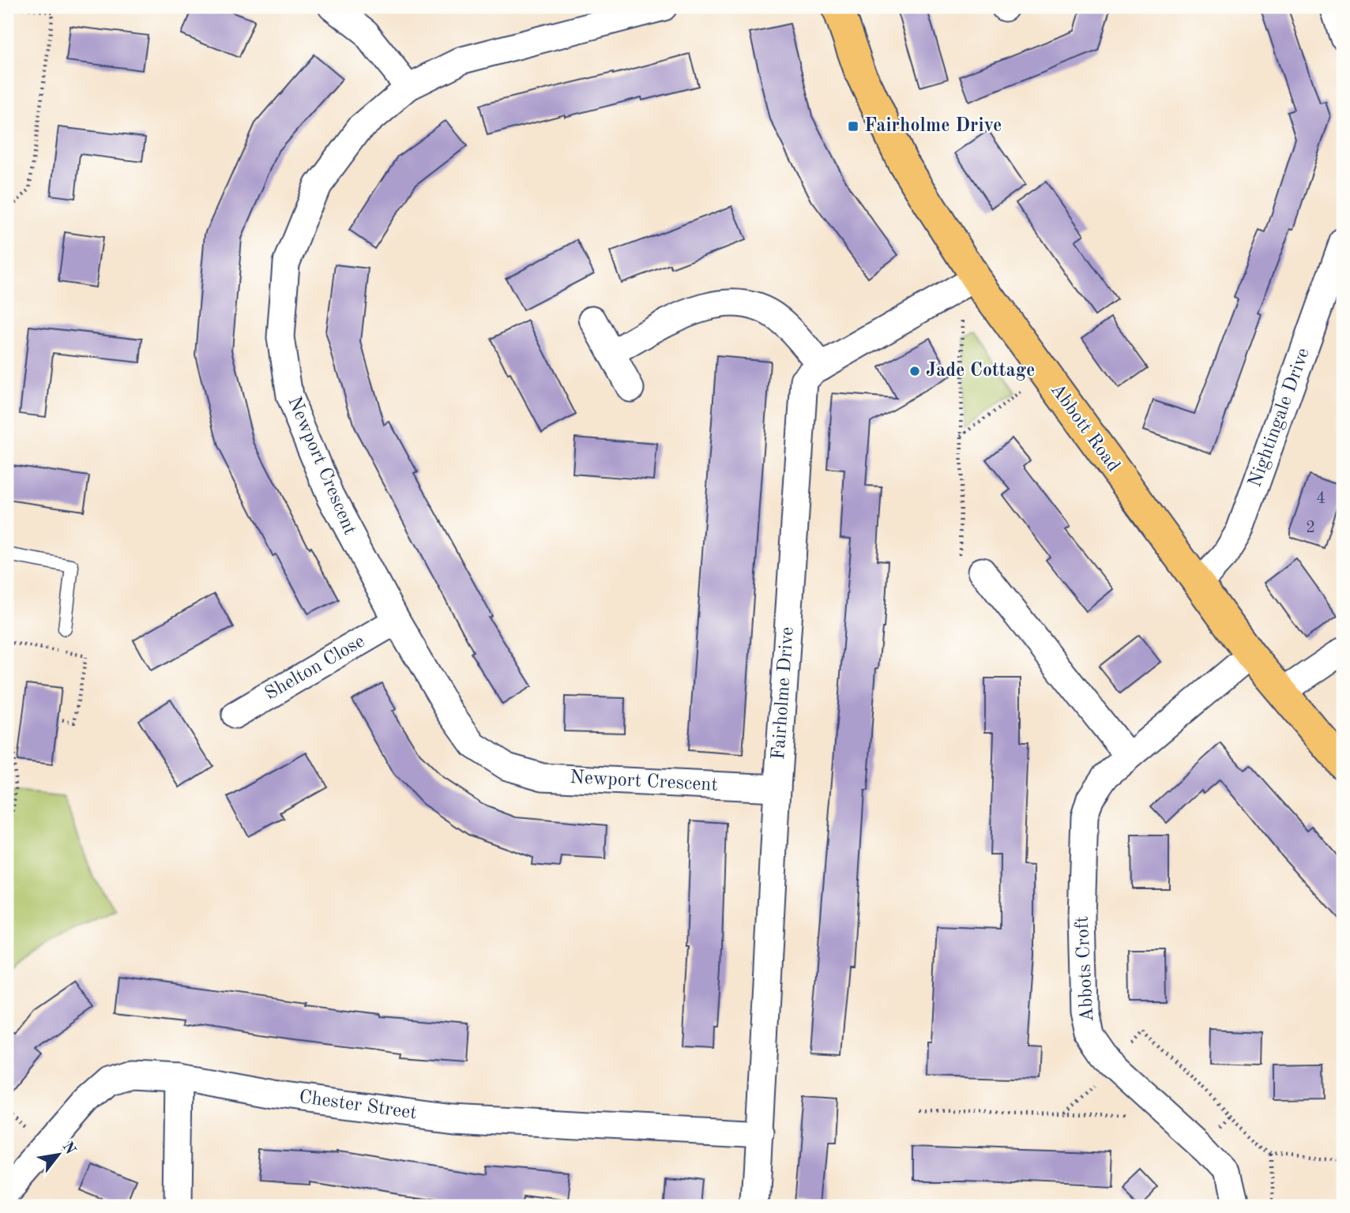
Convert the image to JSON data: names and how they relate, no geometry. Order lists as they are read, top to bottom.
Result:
{
  "streets": {
    "main road": ["Abbott Road"],
    "street": [
      "Nightingale Drive",
      "Newport Crescent",
      "Shelton Close",
      "Fairholme Drive",
      "Abbots Croft",
      "Chester Street"
    ]
  },
  "crossings": [
    ["Nightingale Drive", "Abbott Road"],
    ["Abbott Road", "Fairholme Drive"],
    ["Abbott Road", "Abbots Croft"],
    ["Newport Crescent", "Shelton Close"],
    ["Newport Crescent", "Fairholme Drive"],
    ["Fairholme Drive", "Chester Street"]
  ],
  "places": {
    "transit": ["Fairholme Drive"],
    "other": ["Jade Cottage"]
  },
  "house_numbers": ["4", "2"],
  "north": "top right"
}
